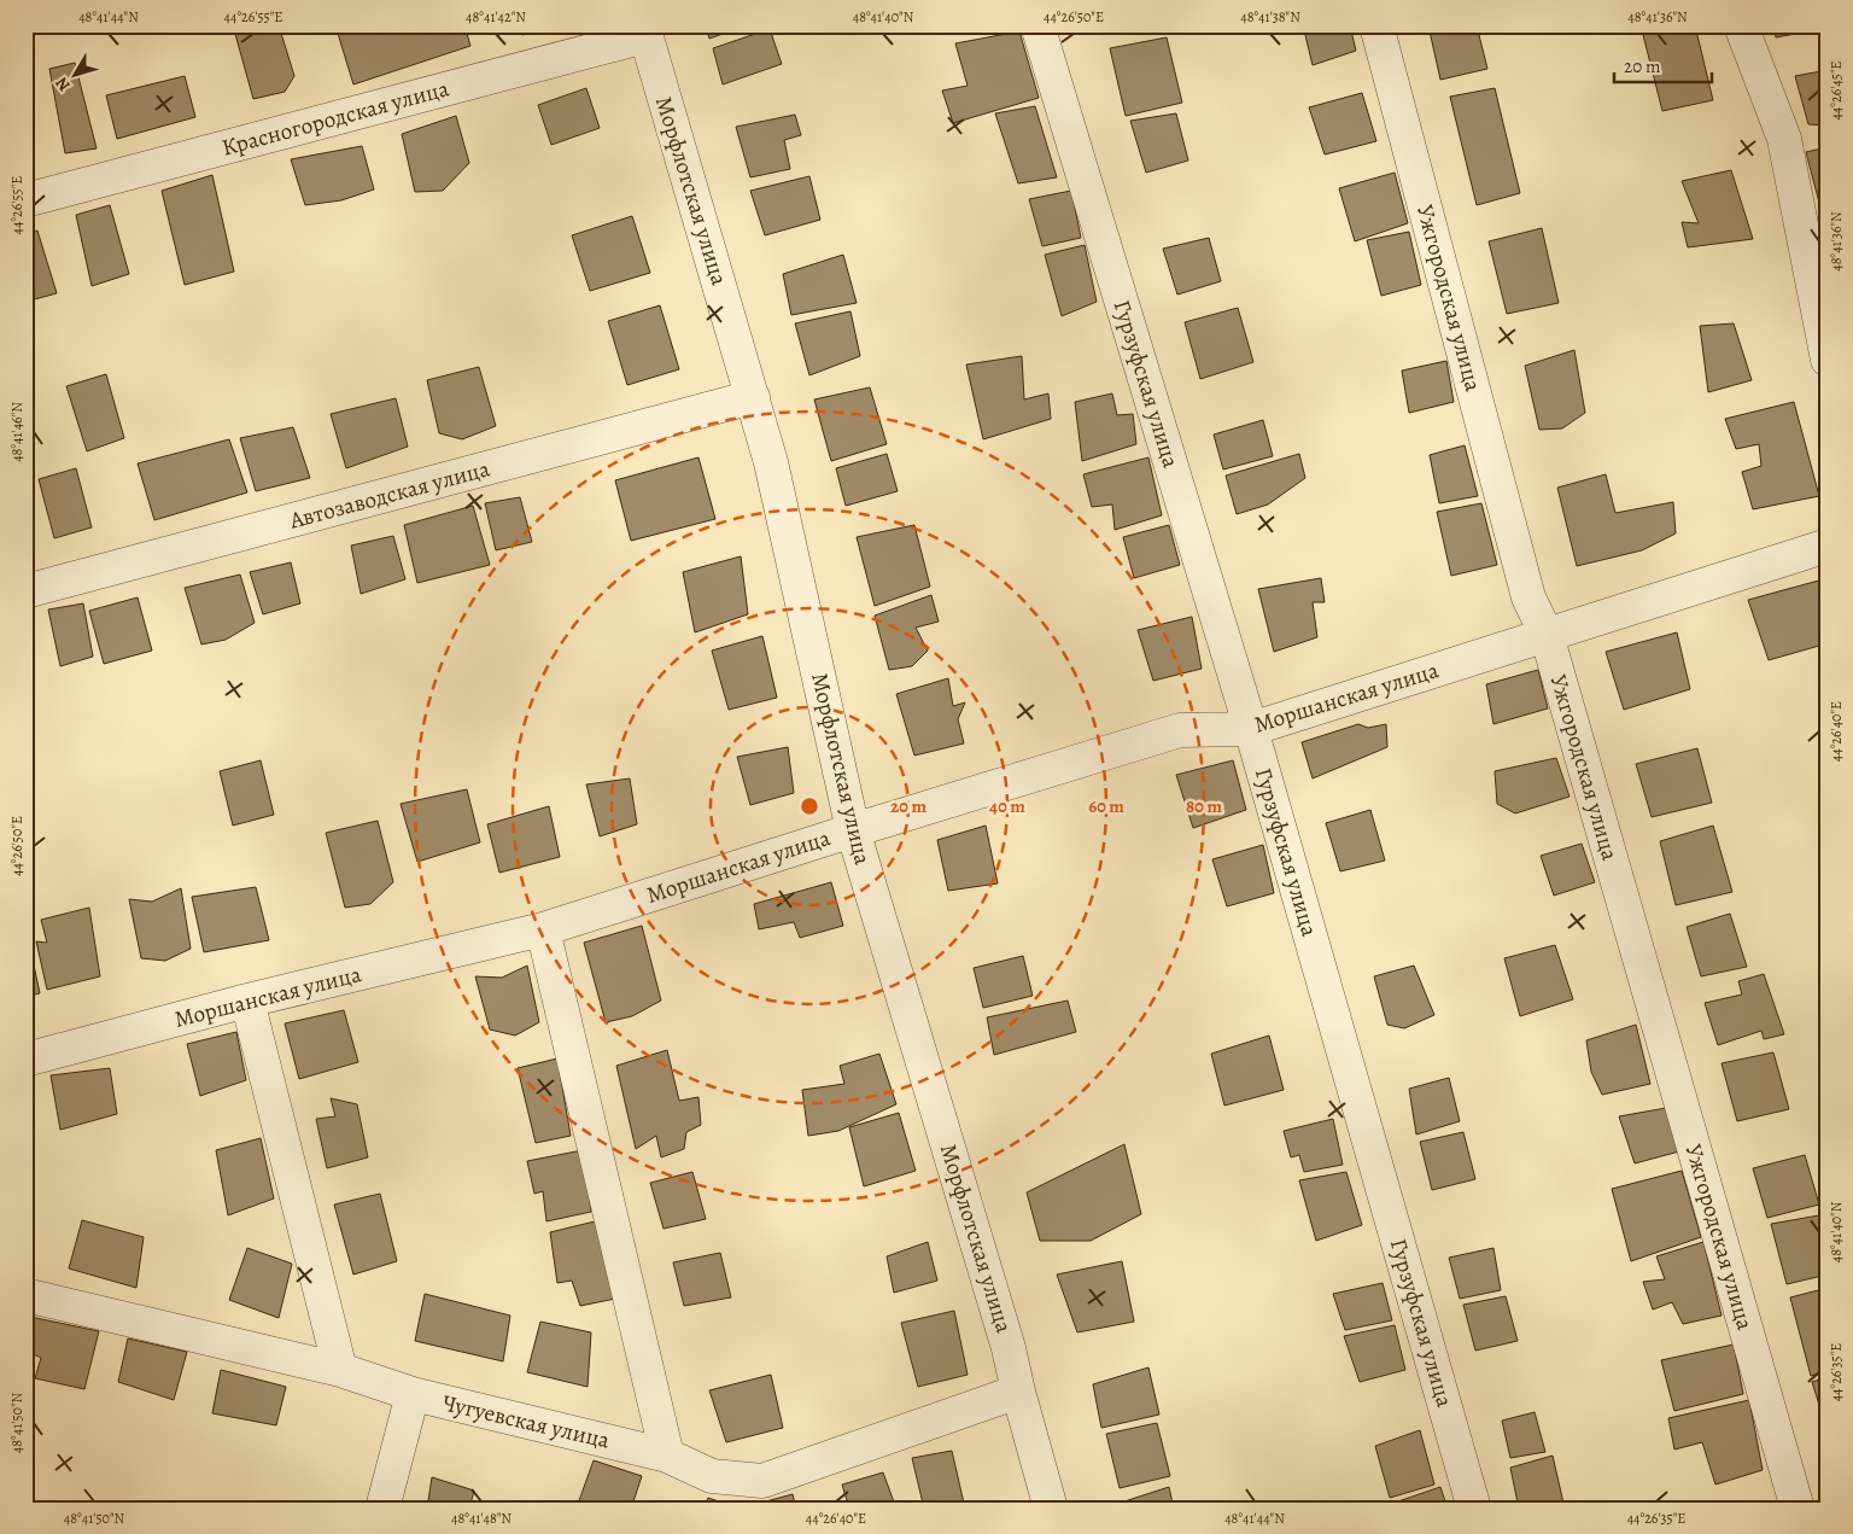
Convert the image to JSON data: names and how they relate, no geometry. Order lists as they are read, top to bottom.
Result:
{
  "streets": {
    "street": [
      "Красногородская улица",
      "Морфлотская улица",
      "Ужгородская улица",
      "Гурзуфская улица",
      "Автозаводская улица",
      "Моршанская улица",
      "Чугуевская улица"
    ]
  },
  "crossings": [
    ["Красногородская улица", "Морфлотская улица"],
    ["Морфлотская улица", "Автозаводская улица"],
    ["Морфлотская улица", "Моршанская улица"],
    ["Морфлотская улица", "Чугуевская улица"],
    ["Ужгородская улица", "Моршанская улица"],
    ["Гурзуфская улица", "Моршанская улица"]
  ],
  "scale_bar": "20 m",
  "north": "bottom left",
  "coordinates": [
    "48°41'44\"N",
    "44°26'55\"E",
    "48°41'42\"N",
    "48°41'40\"N",
    "44°26'50\"E",
    "48°41'38\"N",
    "48°41'36\"N",
    "44°26'45\"E",
    "48°41'46\"N",
    "44°26'40\"E",
    "44°26'35\"E",
    "48°41'50\"N",
    "48°41'48\"N"
  ],
  "rings": [
    "20 m",
    "40 m",
    "60 m",
    "80 m"
  ]
}
